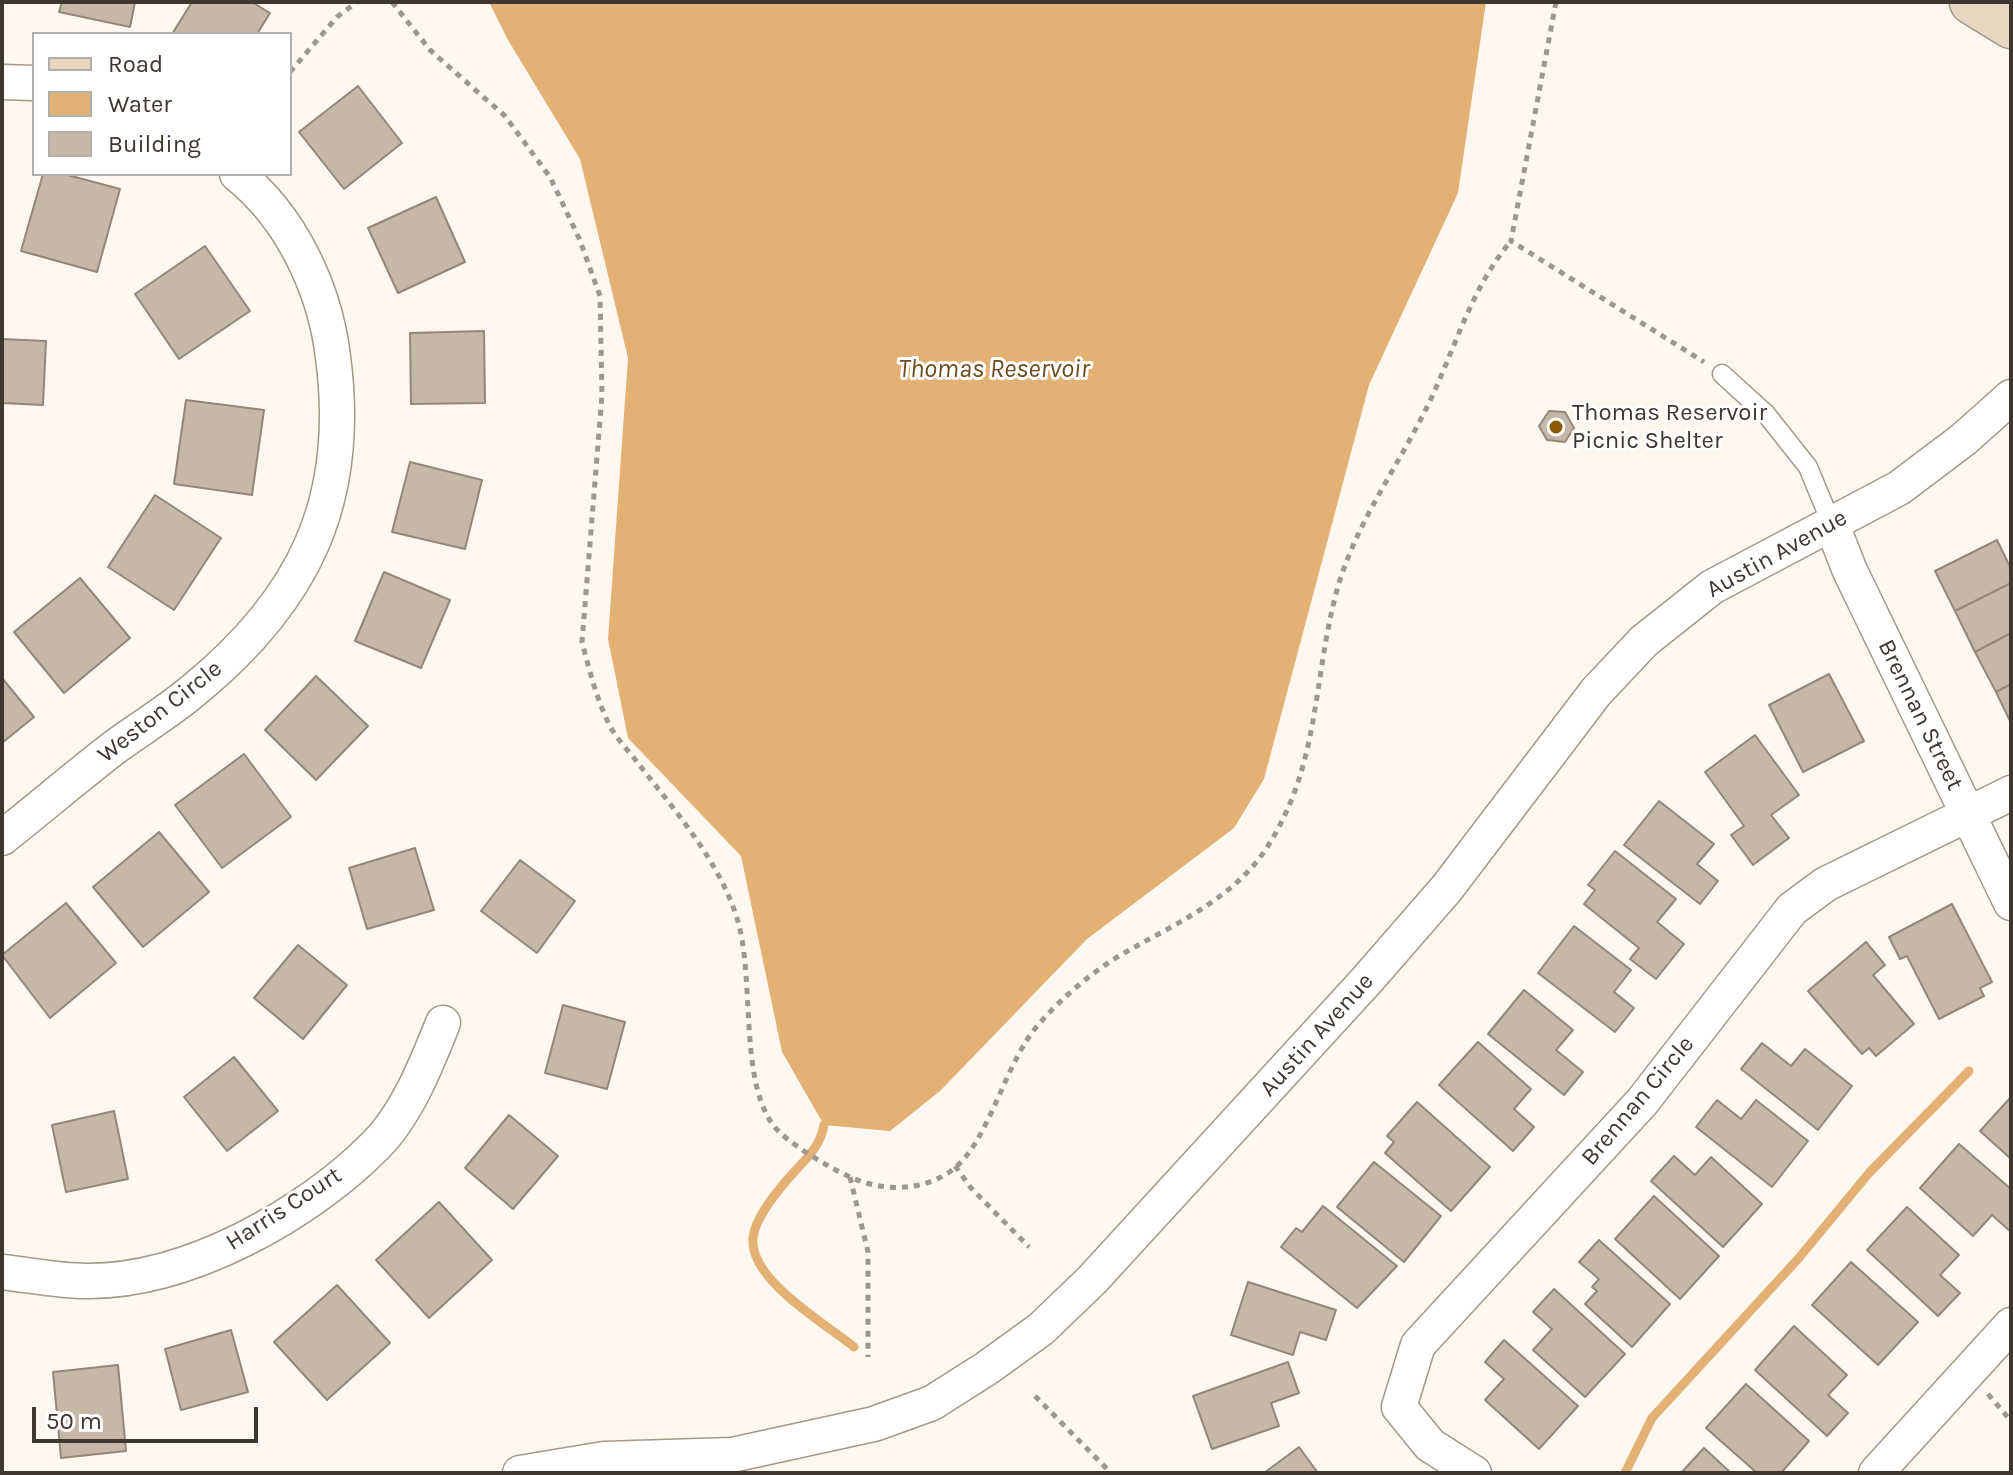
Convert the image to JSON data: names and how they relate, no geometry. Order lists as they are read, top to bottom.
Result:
{
  "streets": {
    "street": [
      "Austin Avenue",
      "Weston Circle",
      "Brennan Street",
      "Brennan Circle",
      "Harris Court"
    ]
  },
  "crossings": [
    ["Austin Avenue", "Brennan Street"],
    ["Brennan Street", "Brennan Circle"]
  ],
  "water": ["Thomas Reservoir"],
  "places": ["Thomas Reservoir Picnic Shelter"],
  "legend": ["Road", "Water", "Building"],
  "scale_bar": "50 m"
}
